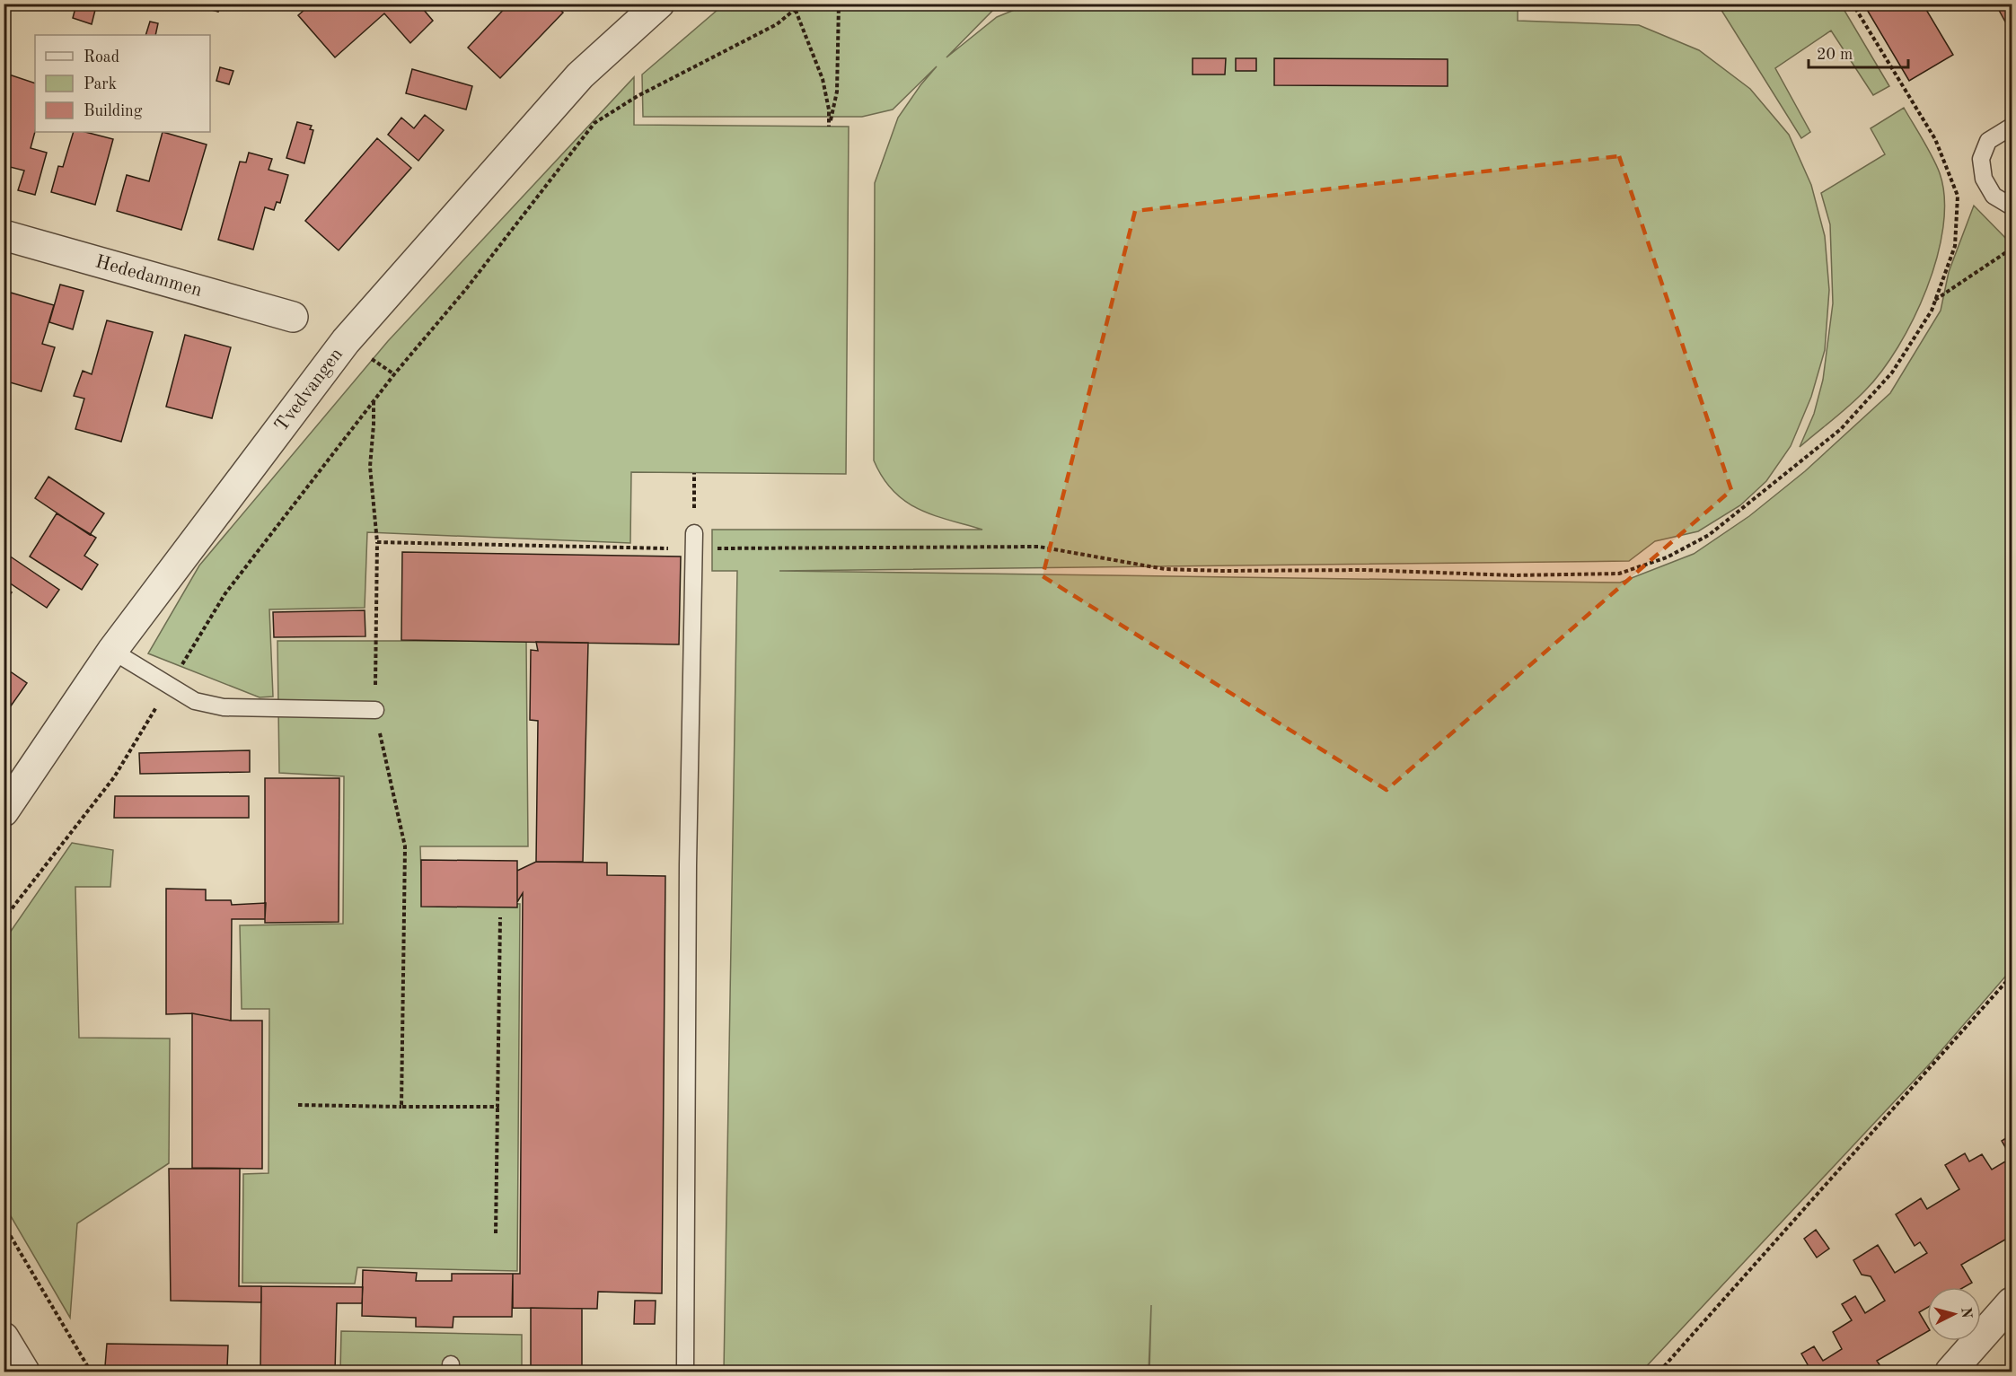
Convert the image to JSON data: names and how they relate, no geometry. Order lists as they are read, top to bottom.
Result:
{
  "streets": {
    "street": ["Hededammen", "Tvedvangen"]
  },
  "legend": ["Road", "Park", "Building"],
  "scale_bar": "20 m",
  "north": "right"
}
